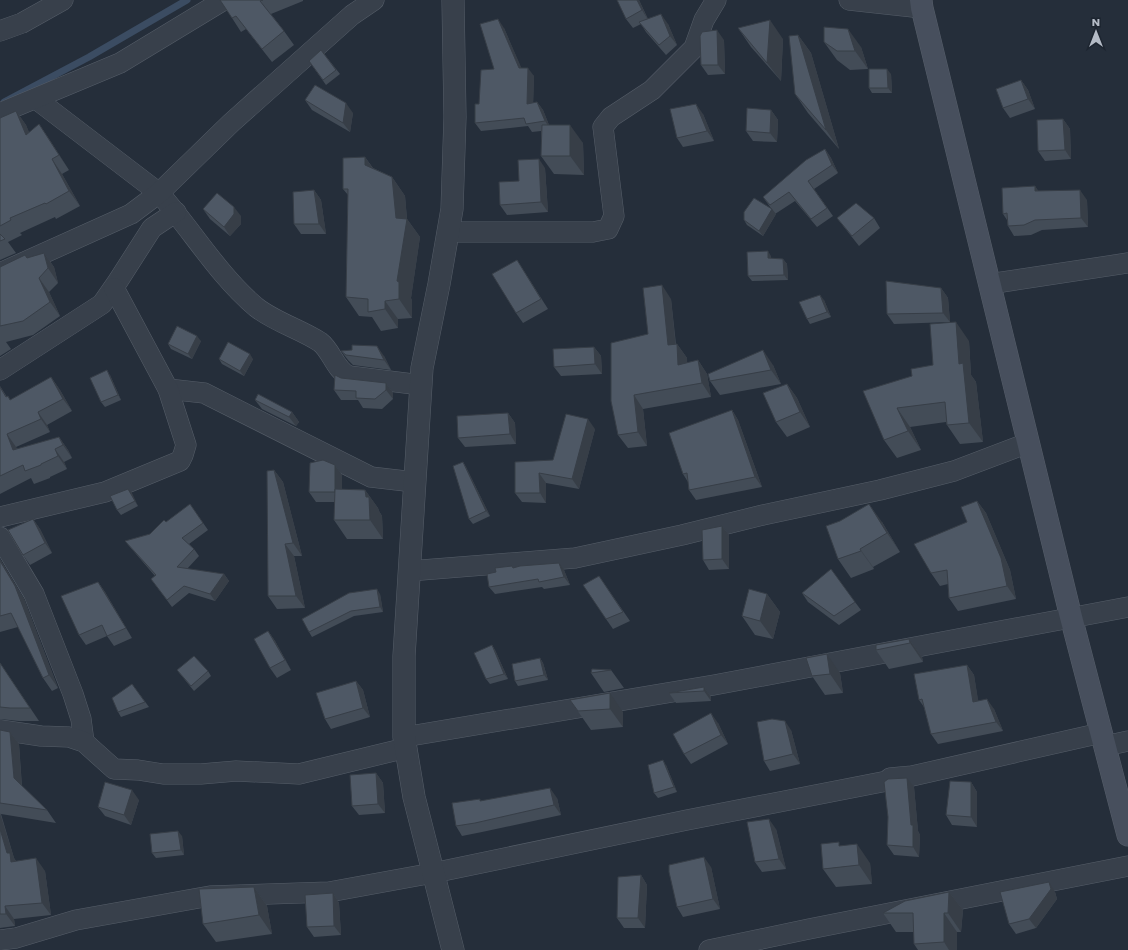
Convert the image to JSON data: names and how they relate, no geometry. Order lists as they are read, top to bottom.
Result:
{
  "north": "top"
}
